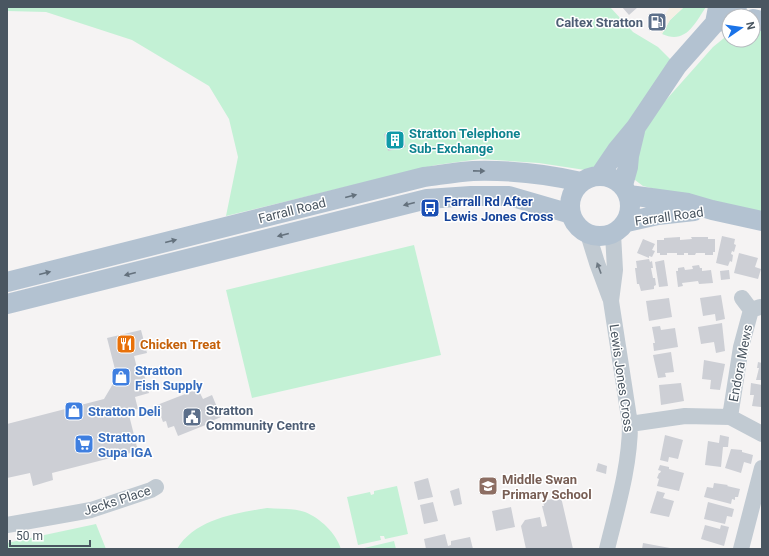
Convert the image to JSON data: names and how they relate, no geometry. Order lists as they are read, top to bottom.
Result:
{
  "streets": {
    "main road": ["Farrall Road"],
    "street": ["Endora Mews", "Lewis Jones Cross", "Jecks Place"]
  },
  "crossings": [
    ["Farrall Road", "Lewis Jones Cross"]
  ],
  "places": {
    "fuel station": ["Caltex Stratton"],
    "building": ["Stratton Telephone Sub-Exchange"],
    "bus stop": ["Farrall Rd After Lewis Jones Cross"],
    "restaurant": ["Chicken Treat"],
    "shop": ["Stratton Fish Supply", "Stratton Deli"],
    "public building": ["Stratton Community Centre"],
    "supermarket": ["Stratton Supa IGA"],
    "school or university": ["Middle Swan Primary School"]
  },
  "scale_bar": "50 m",
  "north": "right"
}
